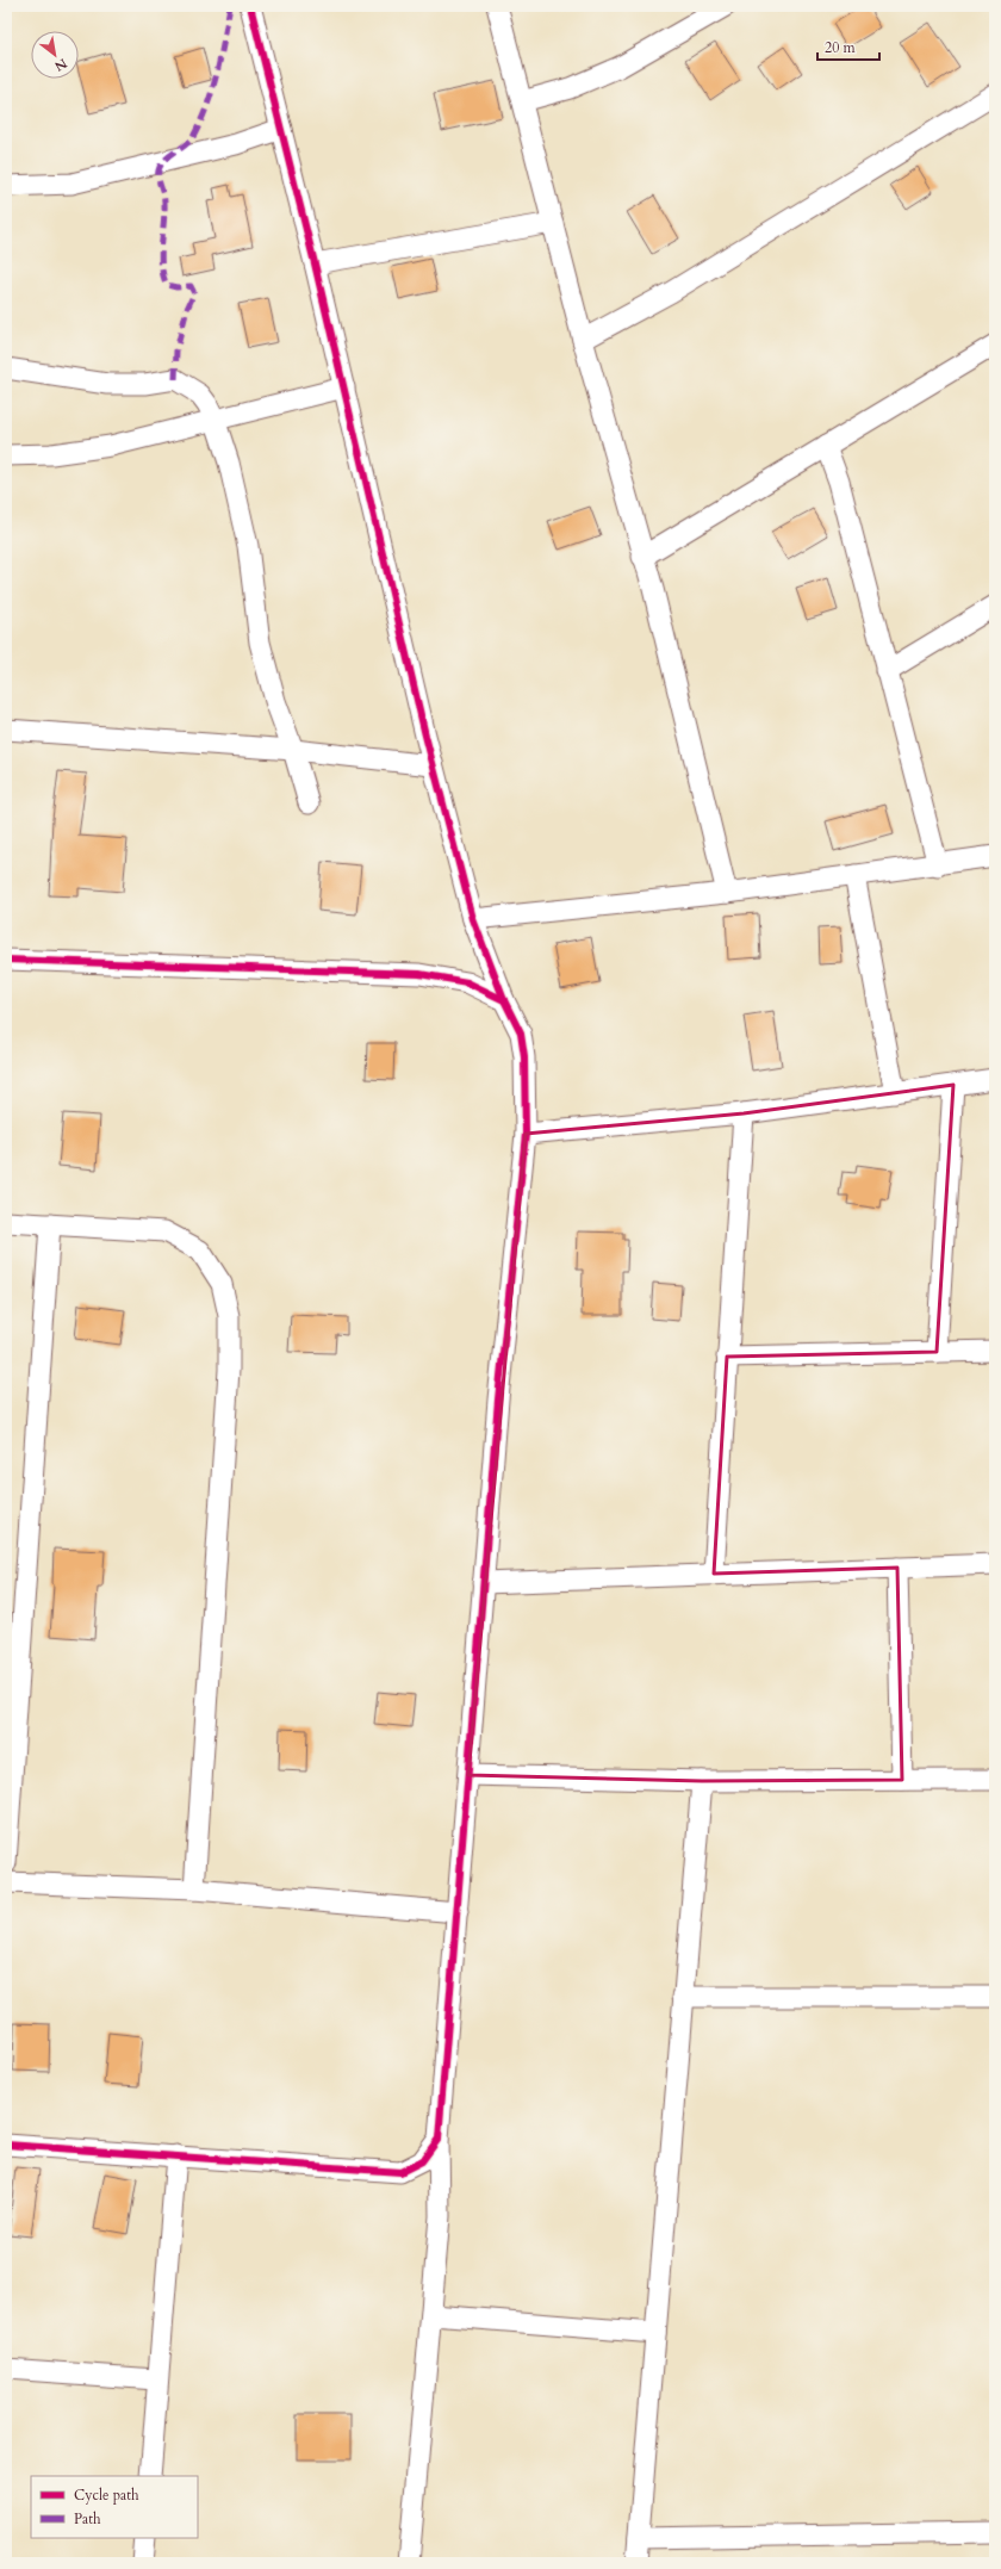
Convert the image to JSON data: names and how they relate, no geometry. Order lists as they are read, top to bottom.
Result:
{
  "legend": ["Cycle path", "Path"],
  "scale_bar": "20 m",
  "north": "bottom right"
}
